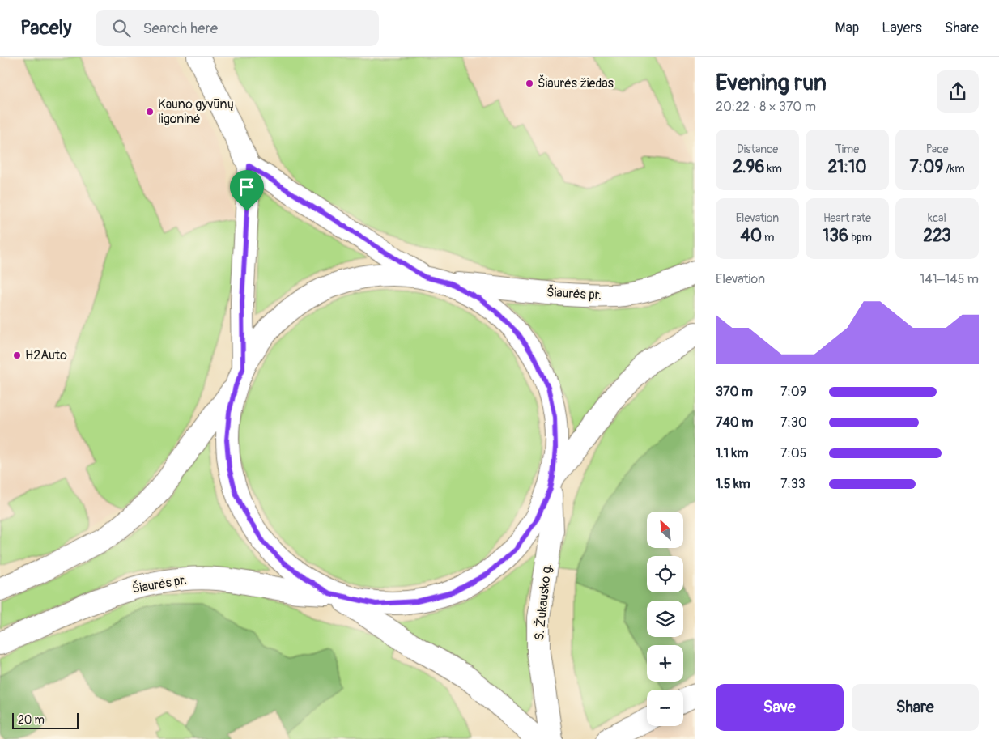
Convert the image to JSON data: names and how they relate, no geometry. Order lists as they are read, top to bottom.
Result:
{
  "streets": {
    "main road": ["Šiaurės pr.", "S. Žukausko g."]
  },
  "places": ["Šiaurės žiedas", "Kauno gyvūnų ligoninė", "H2Auto"],
  "scale_bar": "20 m",
  "north": "top left",
  "page": {
    "header": "Pacely",
    "search": "Search here",
    "nav": ["Map", "Layers", "Share"],
    "heading": ["Evening run", "20:22 · 8 × 370 m"],
    "stats": [
      ["Distance", "2.96 km"],
      ["Time", "21:10"],
      ["Pace", "7:09 /km"],
      ["Elevation", "40 m"],
      ["Heart rate", "136 bpm"],
      ["kcal", "223"]
    ],
    "chart": ["Elevation", "141–145 m"],
    "list": [
      {
        "name": "370 m",
        "note": "7:09"
      },
      {
        "name": "740 m",
        "note": "7:30"
      },
      {
        "name": "1.1 km",
        "note": "7:05"
      },
      {
        "name": "1.5 km",
        "note": "7:33"
      }
    ],
    "map_buttons": ["+", "−"],
    "buttons": ["Save", "Share"],
    "scale": "20 m"
  }
}
